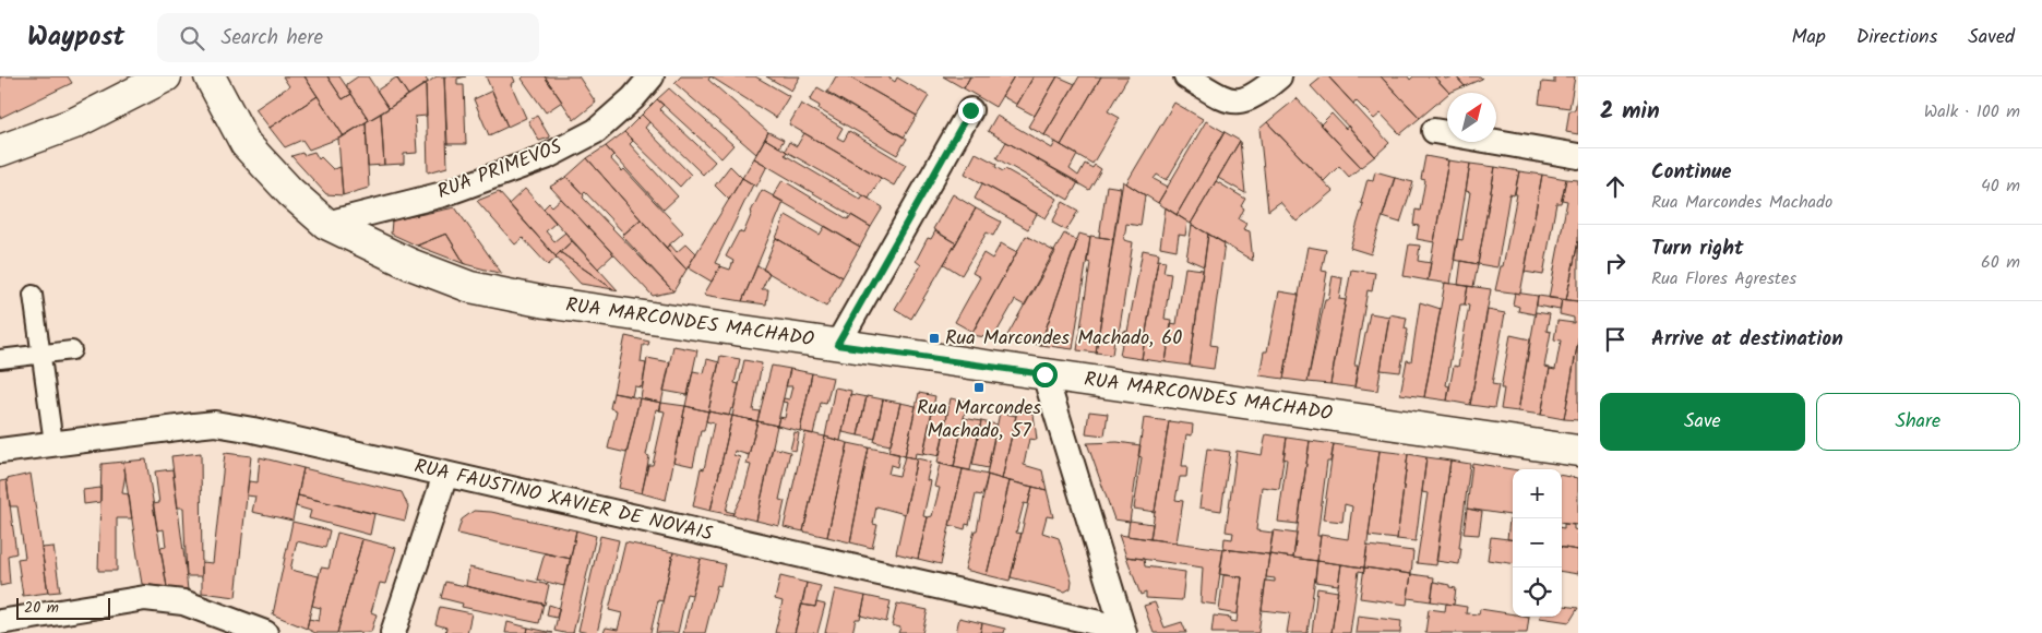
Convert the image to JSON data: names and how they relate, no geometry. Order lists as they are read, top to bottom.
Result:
{
  "streets": {
    "street": ["RUA PRIMEVOS", "RUA MARCONDES MACHADO", "RUA FAUSTINO XAVIER DE NOVAIS"]
  },
  "crossings": [
    ["RUA PRIMEVOS", "RUA MARCONDES MACHADO"]
  ],
  "places": {
    "transit": ["Rua Marcondes Machado, 60", "Rua Marcondes Machado, 57"]
  },
  "scale_bar": "20 m",
  "north": "top right",
  "page": {
    "header": "Waypost",
    "search": "Search here",
    "nav": ["Map", "Directions", "Saved"],
    "heading": ["2 min", "Walk · 100 m"],
    "list": [
      ["Continue", "Rua Marcondes Machado", "40 m"],
      ["Turn right", "Rua Flores Agrestes", "60 m"],
      "Arrive at destination"
    ],
    "buttons": ["Save", "Share"],
    "map_buttons": ["+", "−"],
    "scale": "20 m"
  }
}
